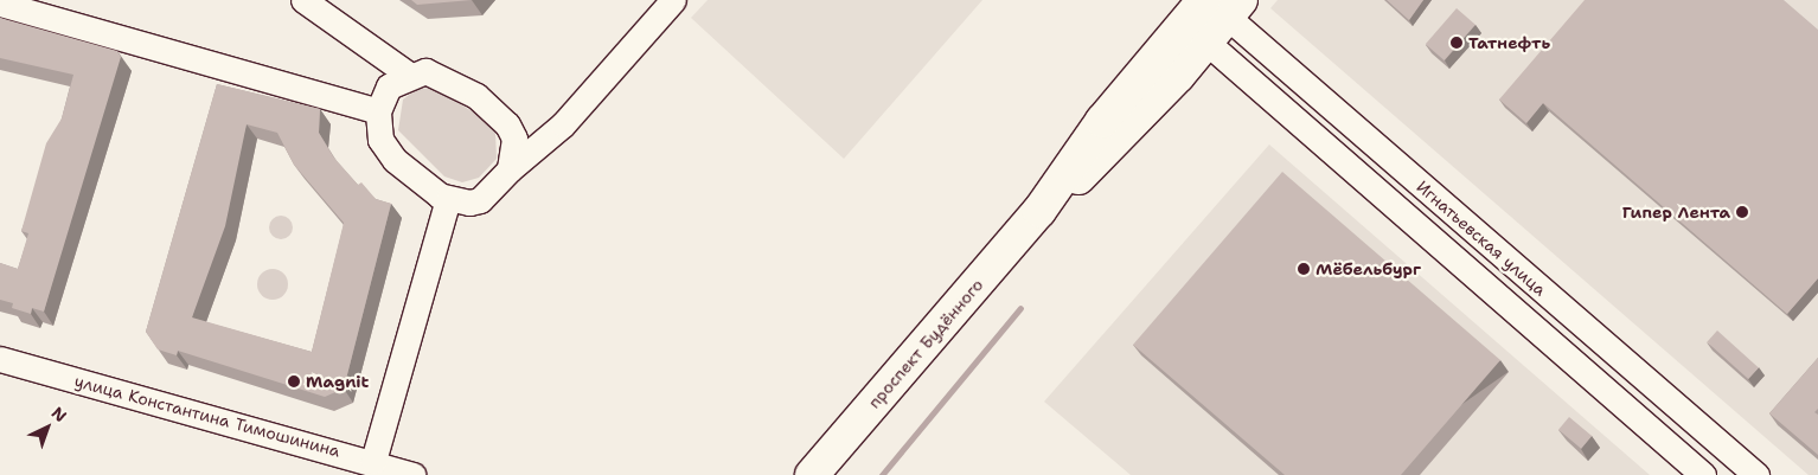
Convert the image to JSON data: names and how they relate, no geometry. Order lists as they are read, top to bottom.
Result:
{
  "streets": {
    "main road": ["проспект Будённого"],
    "street": ["Игнатьевская улица", "улица Константина Тимошинина"]
  },
  "crossings": [
    ["Игнатьевская улица", "проспект Будённого"]
  ],
  "places": [
    "Татнефть",
    "Гипер Лента",
    "Мёбельбург",
    "Magnit"
  ],
  "north": "top right"
}
